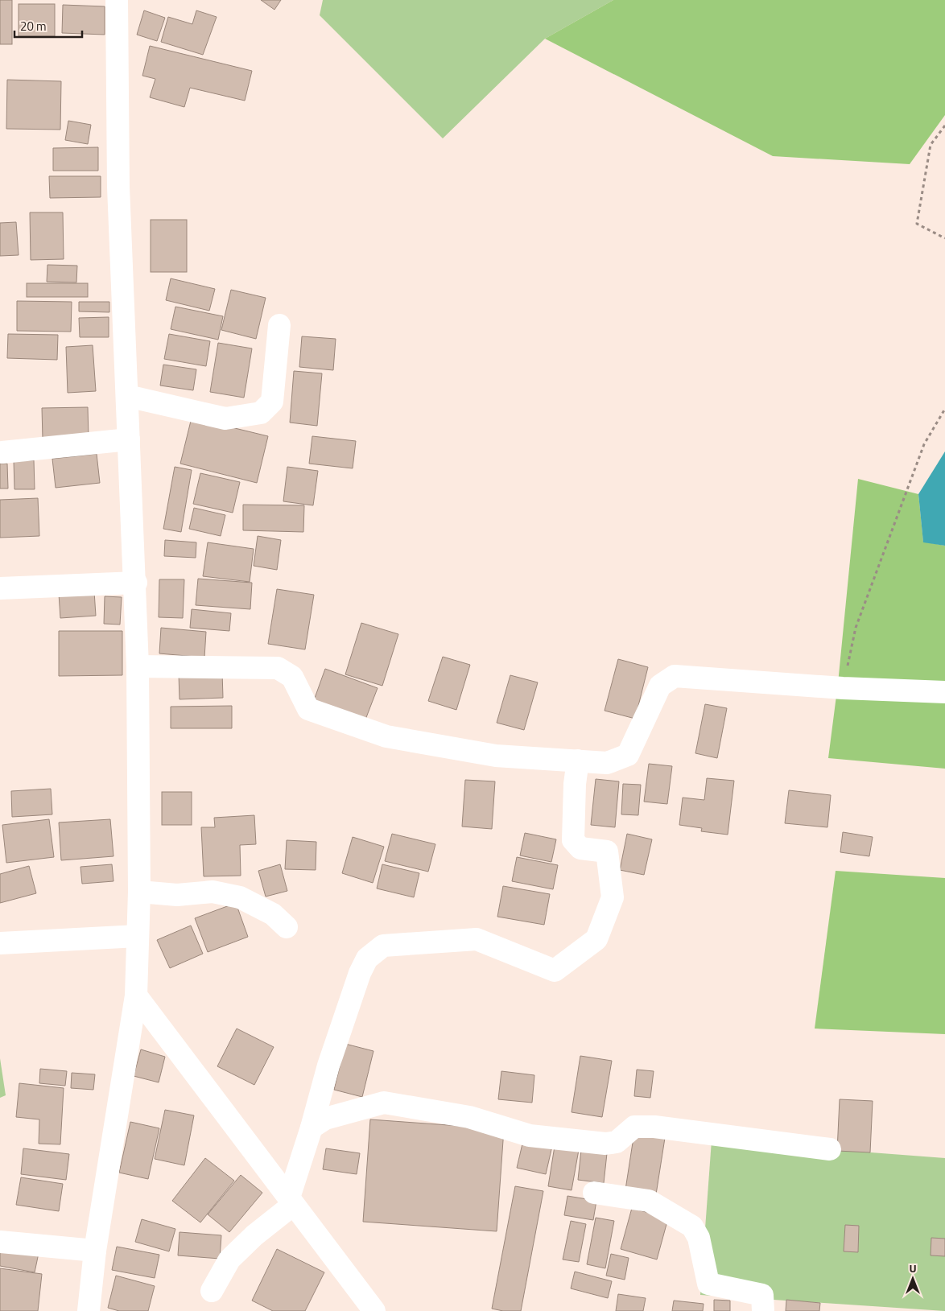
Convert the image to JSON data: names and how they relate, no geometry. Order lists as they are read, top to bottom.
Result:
{
  "scale_bar": "20 m",
  "north": "top"
}
